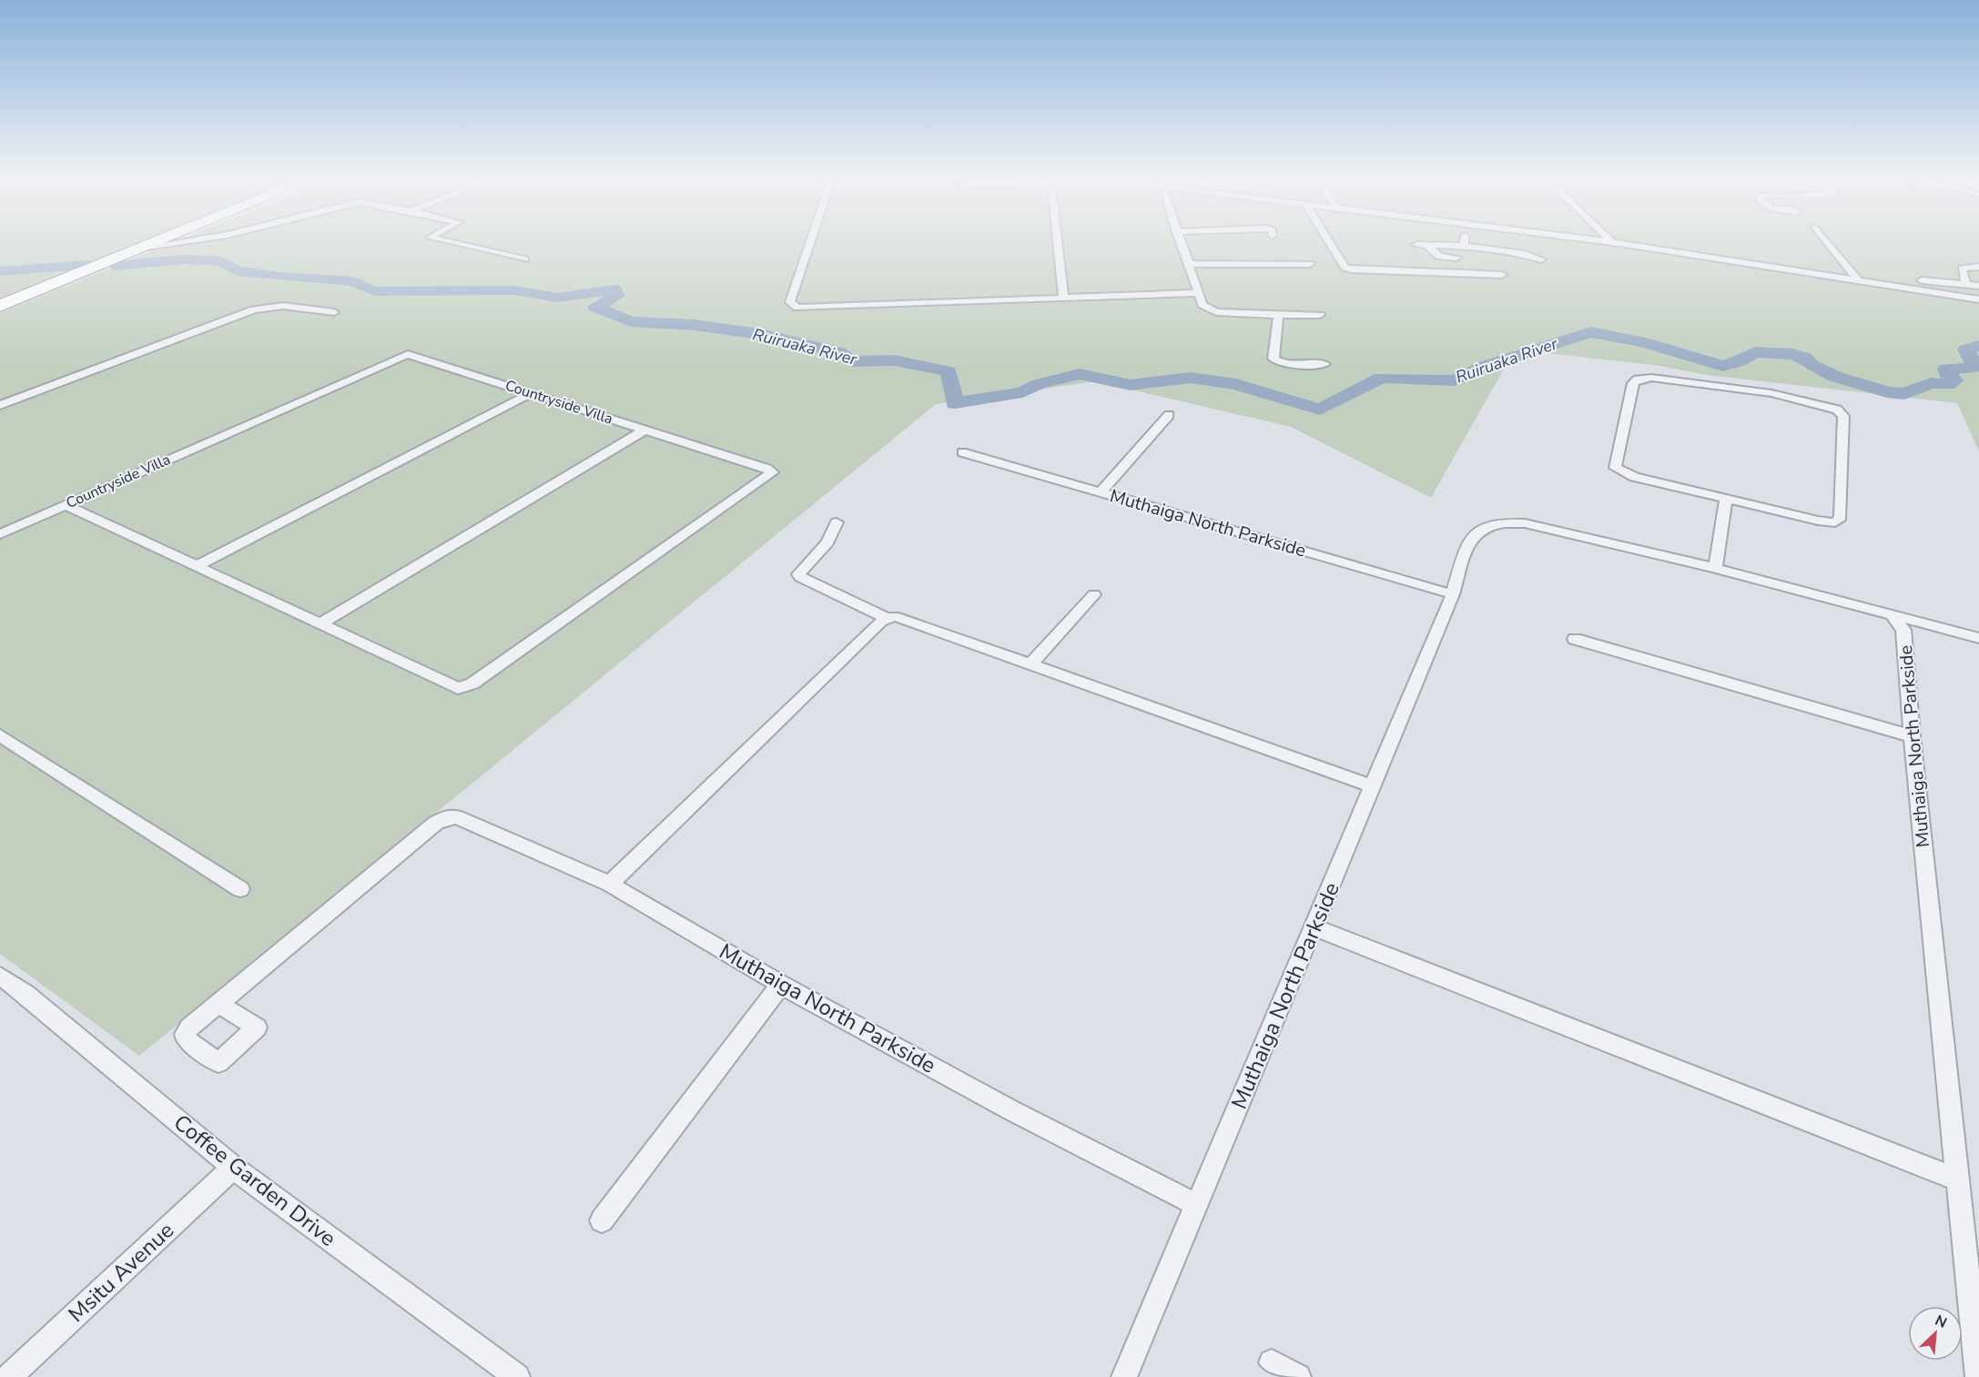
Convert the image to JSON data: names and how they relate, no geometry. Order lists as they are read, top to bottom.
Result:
{
  "streets": {
    "street": [
      "Countryside Villa",
      "Muthaiga North Parkside",
      "Coffee Garden Drive",
      "Msitu Avenue"
    ]
  },
  "crossings": [
    ["Coffee Garden Drive", "Msitu Avenue"]
  ],
  "water": ["Ruiruaka River"],
  "north": "top right"
}
